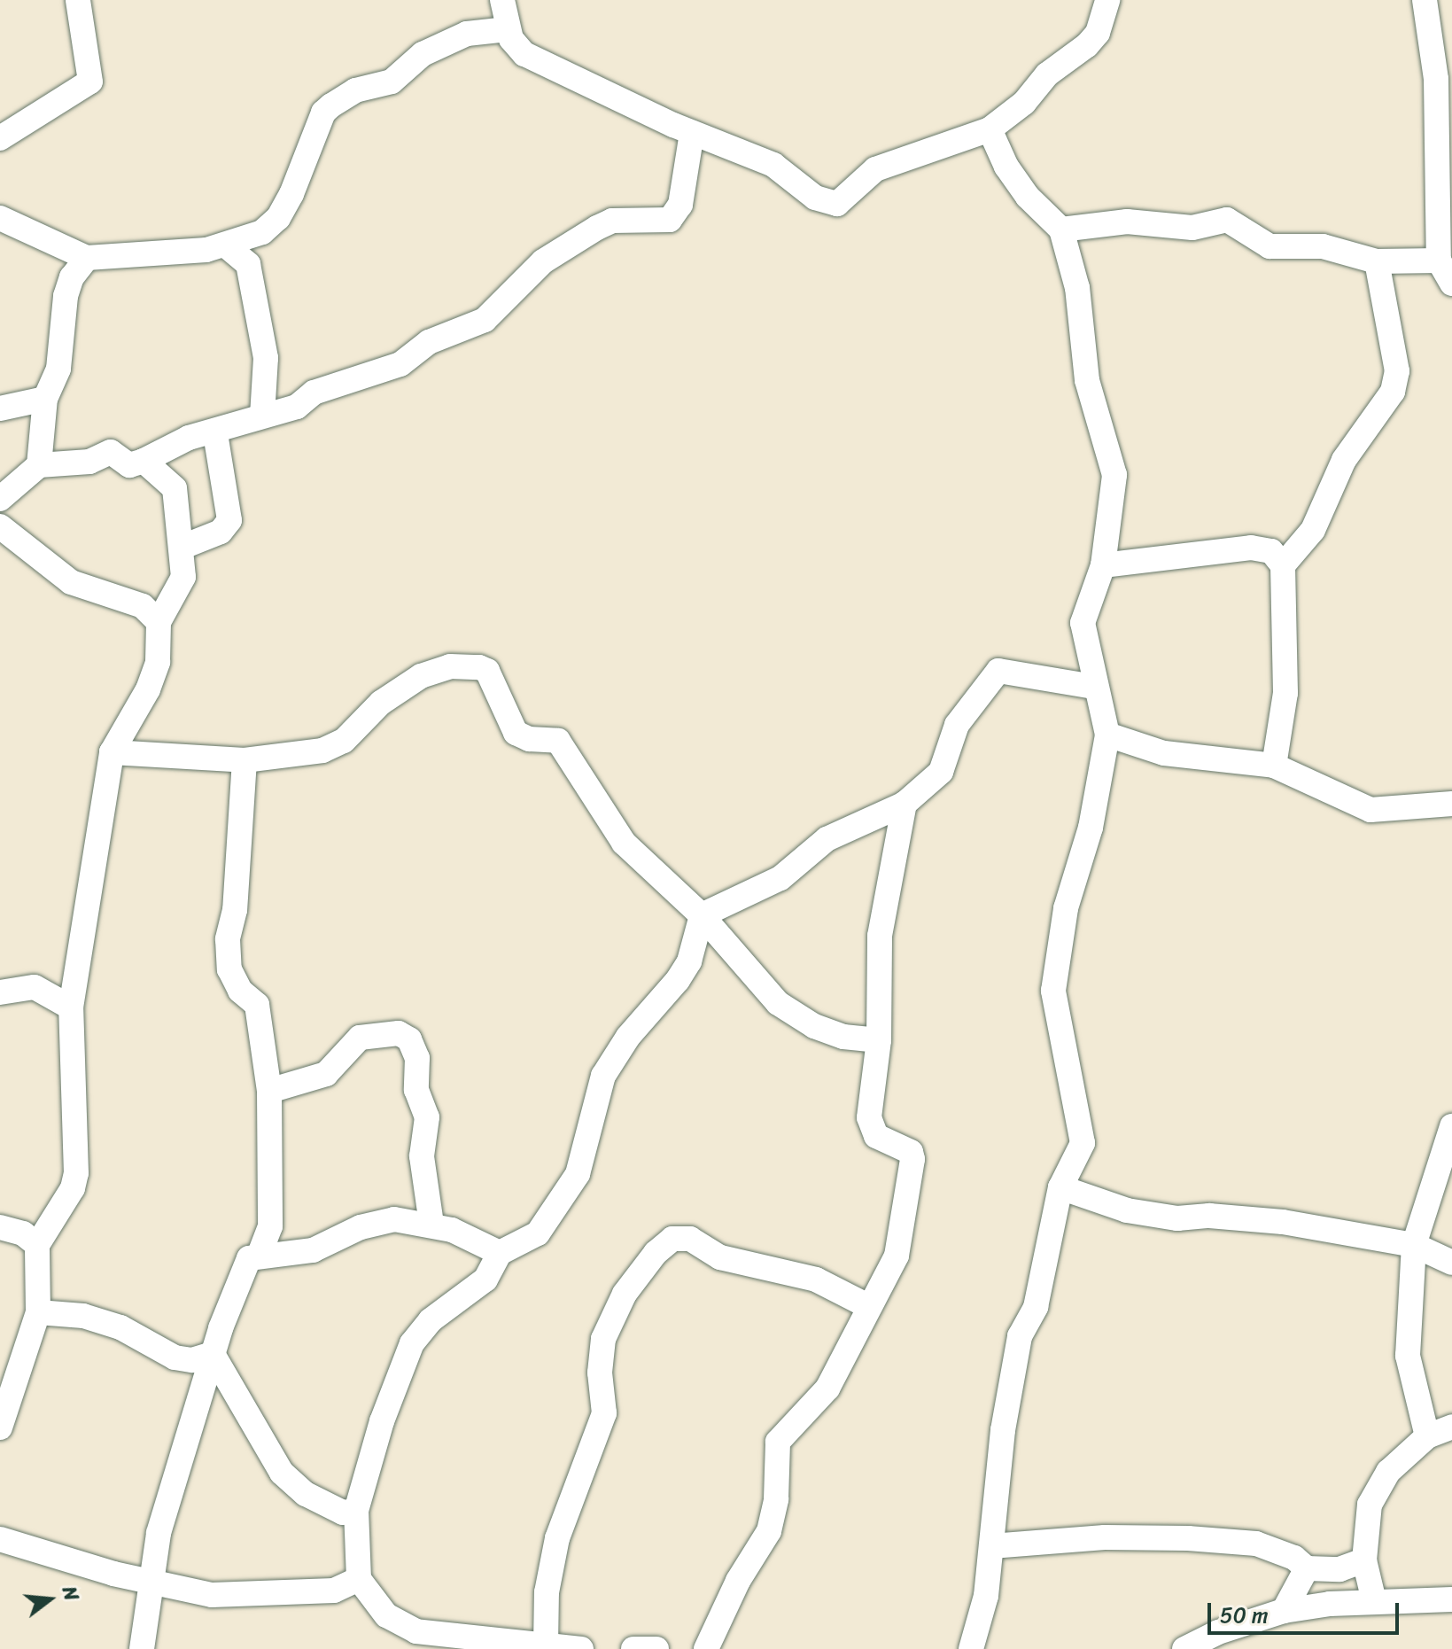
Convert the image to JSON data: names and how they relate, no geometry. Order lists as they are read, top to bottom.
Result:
{
  "scale_bar": "50 m",
  "north": "right"
}
